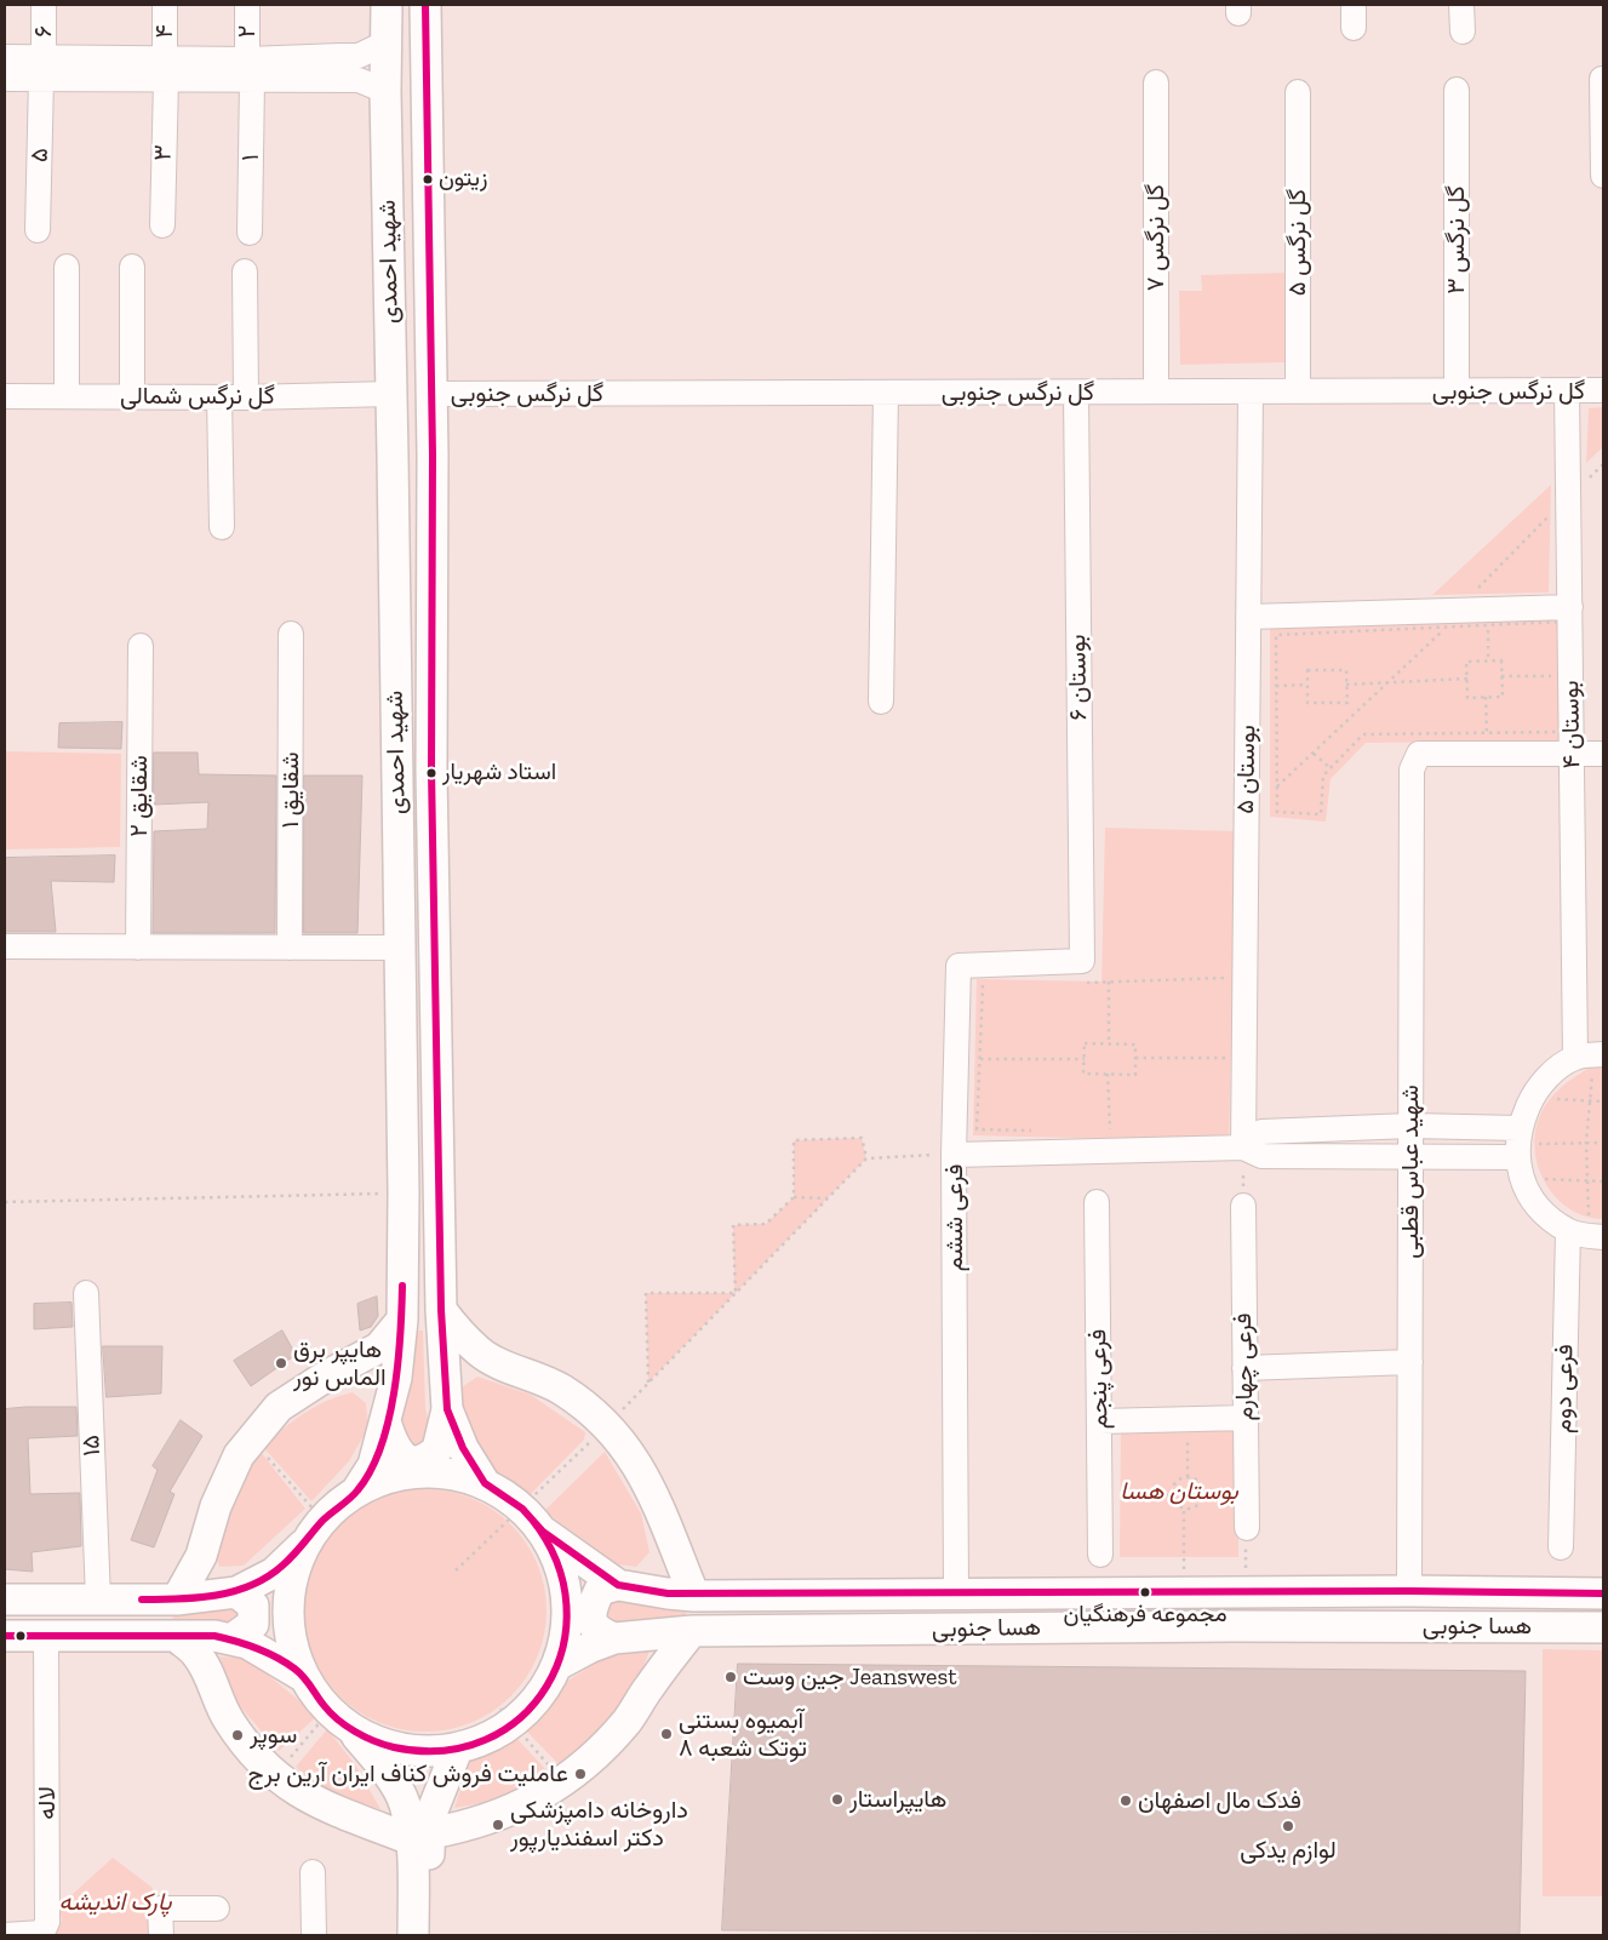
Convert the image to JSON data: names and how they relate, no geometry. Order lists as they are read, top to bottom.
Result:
{
  "streets": {
    "main road": ["شهید احمدی", "هسا جنوبی"],
    "street": [
      "۶",
      "۴",
      "۲",
      "۳",
      "۵",
      "۱",
      "گل نرگس ۷",
      "گل نرگس ۳",
      "گل نرگس ۵",
      "گل نرگس جنوبی",
      "گل نرگس شمالی",
      "بوستان ۶",
      "بوستان ۴",
      "بوستان ۵",
      "شقایق ۱",
      "شقایق ۲",
      "شهید عباس قطبی",
      "فرعی ششم",
      "فرعی چهارم",
      "فرعی پنجم",
      "فرعی دوم",
      "۱۵",
      "لاله"
    ]
  },
  "crossings": [
    ["۶", "۵"],
    ["۴", "۳"],
    ["۲", "۱"],
    ["گل نرگس ۷", "گل نرگس جنوبی"],
    ["گل نرگس ۳", "گل نرگس جنوبی"],
    ["گل نرگس ۵", "گل نرگس جنوبی"],
    ["شهید احمدی", "گل نرگس جنوبی"],
    ["شهید احمدی", "گل نرگس شمالی"],
    ["گل نرگس جنوبی", "بوستان ۶"],
    ["گل نرگس جنوبی", "بوستان ۴"],
    ["گل نرگس جنوبی", "بوستان ۵"],
    ["بوستان ۶", "فرعی ششم"],
    ["شهید عباس قطبی", "هسا جنوبی"],
    ["فرعی ششم", "هسا جنوبی"]
  ],
  "parks": ["بوستان هسا", "پارک اندیشه"],
  "places": [
    "زیتون",
    "استاد شهریار",
    "هایپر برق الماس نور",
    "مجموعه فرهنگیان",
    "جین وست Jeanswest",
    "آبمیوه بستنی توتک شعبه ۸",
    "سوپر",
    "عاملیت فروش کناف ایران آرین برج",
    "هایپراستار",
    "فدک مال اصفهان",
    "داروخانه دامپزشکی دکتر اسفندیارپور",
    "لوازم یدکی"
  ]
}
